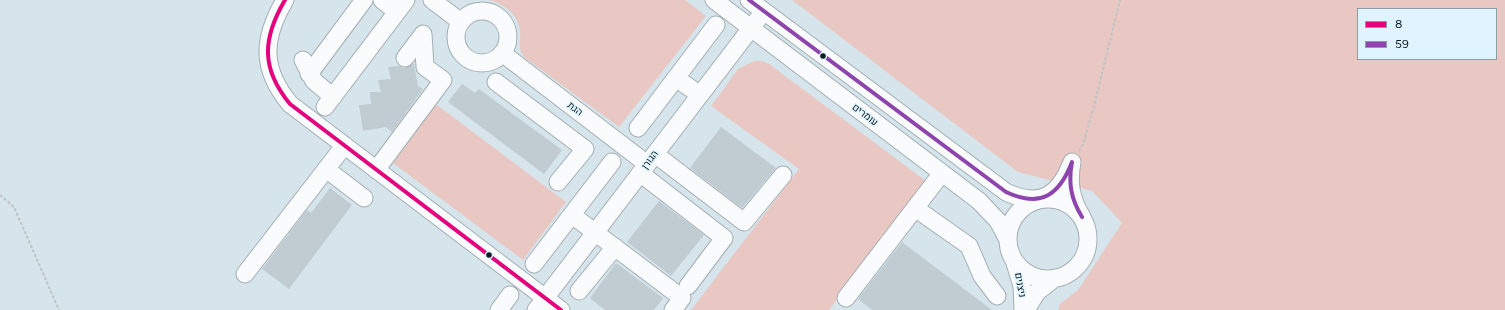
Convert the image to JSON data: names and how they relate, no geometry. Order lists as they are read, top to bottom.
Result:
{
  "streets": {
    "street": [
      "הגת",
      "עומרים",
      "הגורן",
      "ניצנים"
    ]
  },
  "crossings": [
    ["הגת", "הגורן"],
    ["עומרים", "הגורן"],
    ["עומרים", "ניצנים"]
  ],
  "lines": ["transit line 8", "transit line 59"],
  "legend": ["8", "59"]
}
